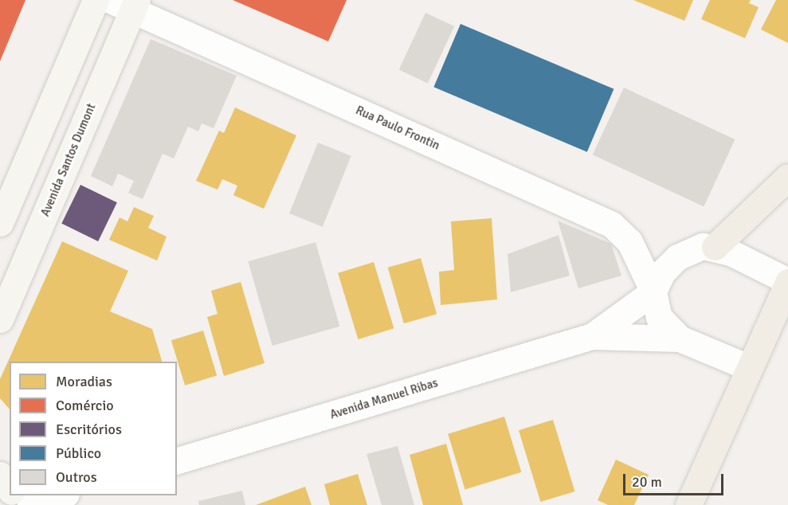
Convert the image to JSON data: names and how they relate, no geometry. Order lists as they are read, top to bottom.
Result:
{
  "streets": {
    "main road": ["Avenida Santos Dumont"],
    "street": ["Rua Paulo Frontin", "Avenida Manuel Ribas"]
  },
  "crossings": [
    ["Rua Paulo Frontin", "Avenida Santos Dumont"],
    ["Rua Paulo Frontin", "Avenida Manuel Ribas"]
  ],
  "legend": [
    "Moradias",
    "Comércio",
    "Escritórios",
    "Público",
    "Outros"
  ],
  "scale_bar": "20 m"
}
